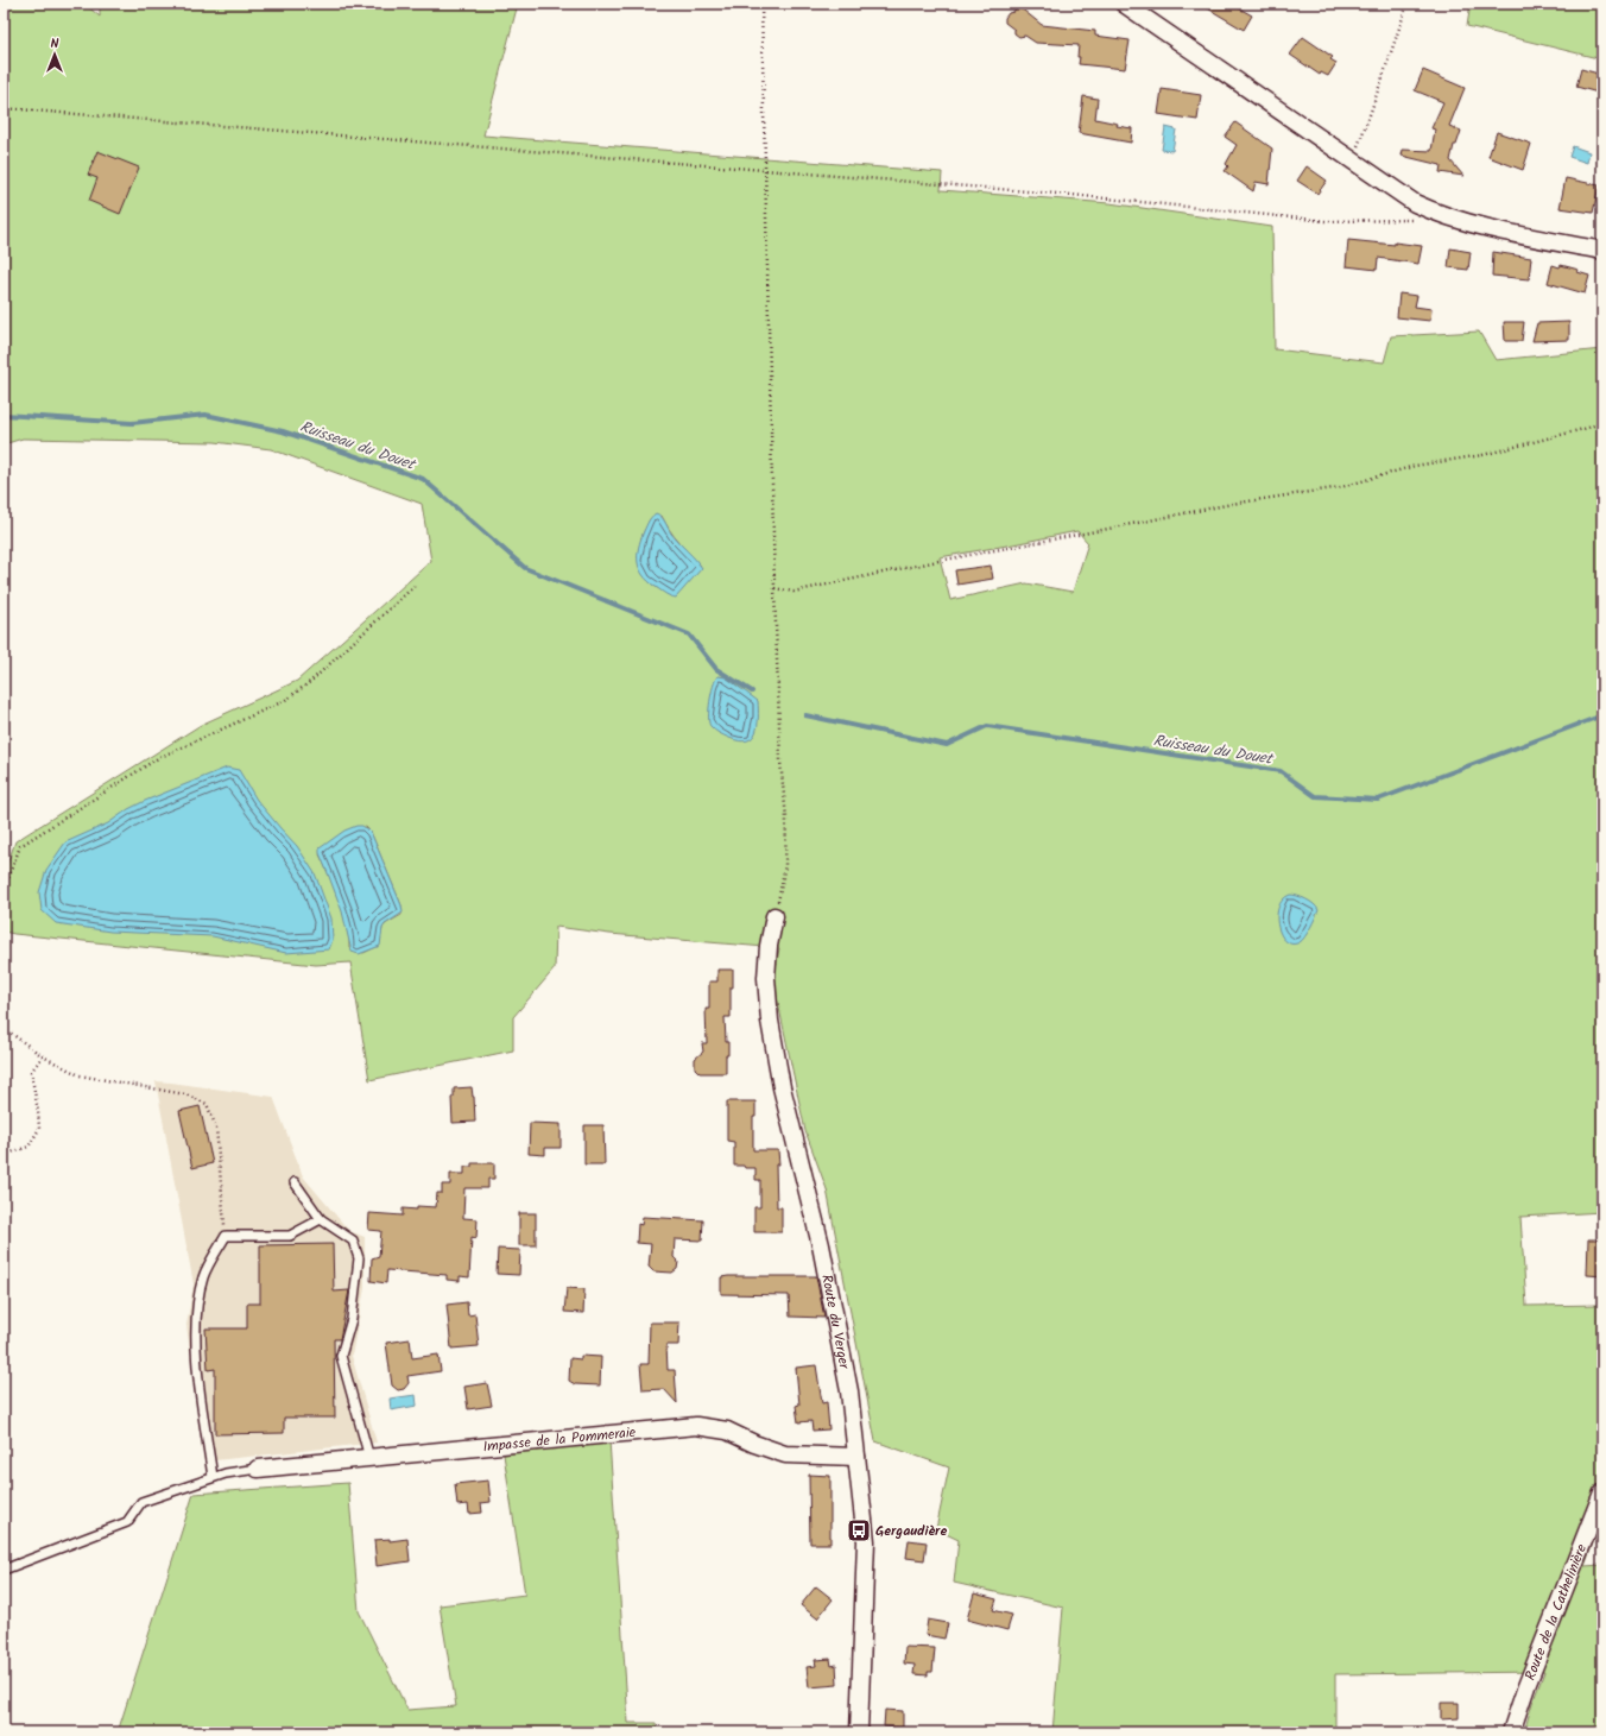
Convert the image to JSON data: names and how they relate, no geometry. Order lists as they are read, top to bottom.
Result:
{
  "streets": {
    "street": ["Route du Verger", "Impasse de la Pommeraie", "Route de la Cathelinière"]
  },
  "crossings": [
    ["Route du Verger", "Impasse de la Pommeraie"]
  ],
  "water": ["Ruisseau du Douet"],
  "places": {
    "bus stop": ["Gergaudière"]
  },
  "north": "top"
}
